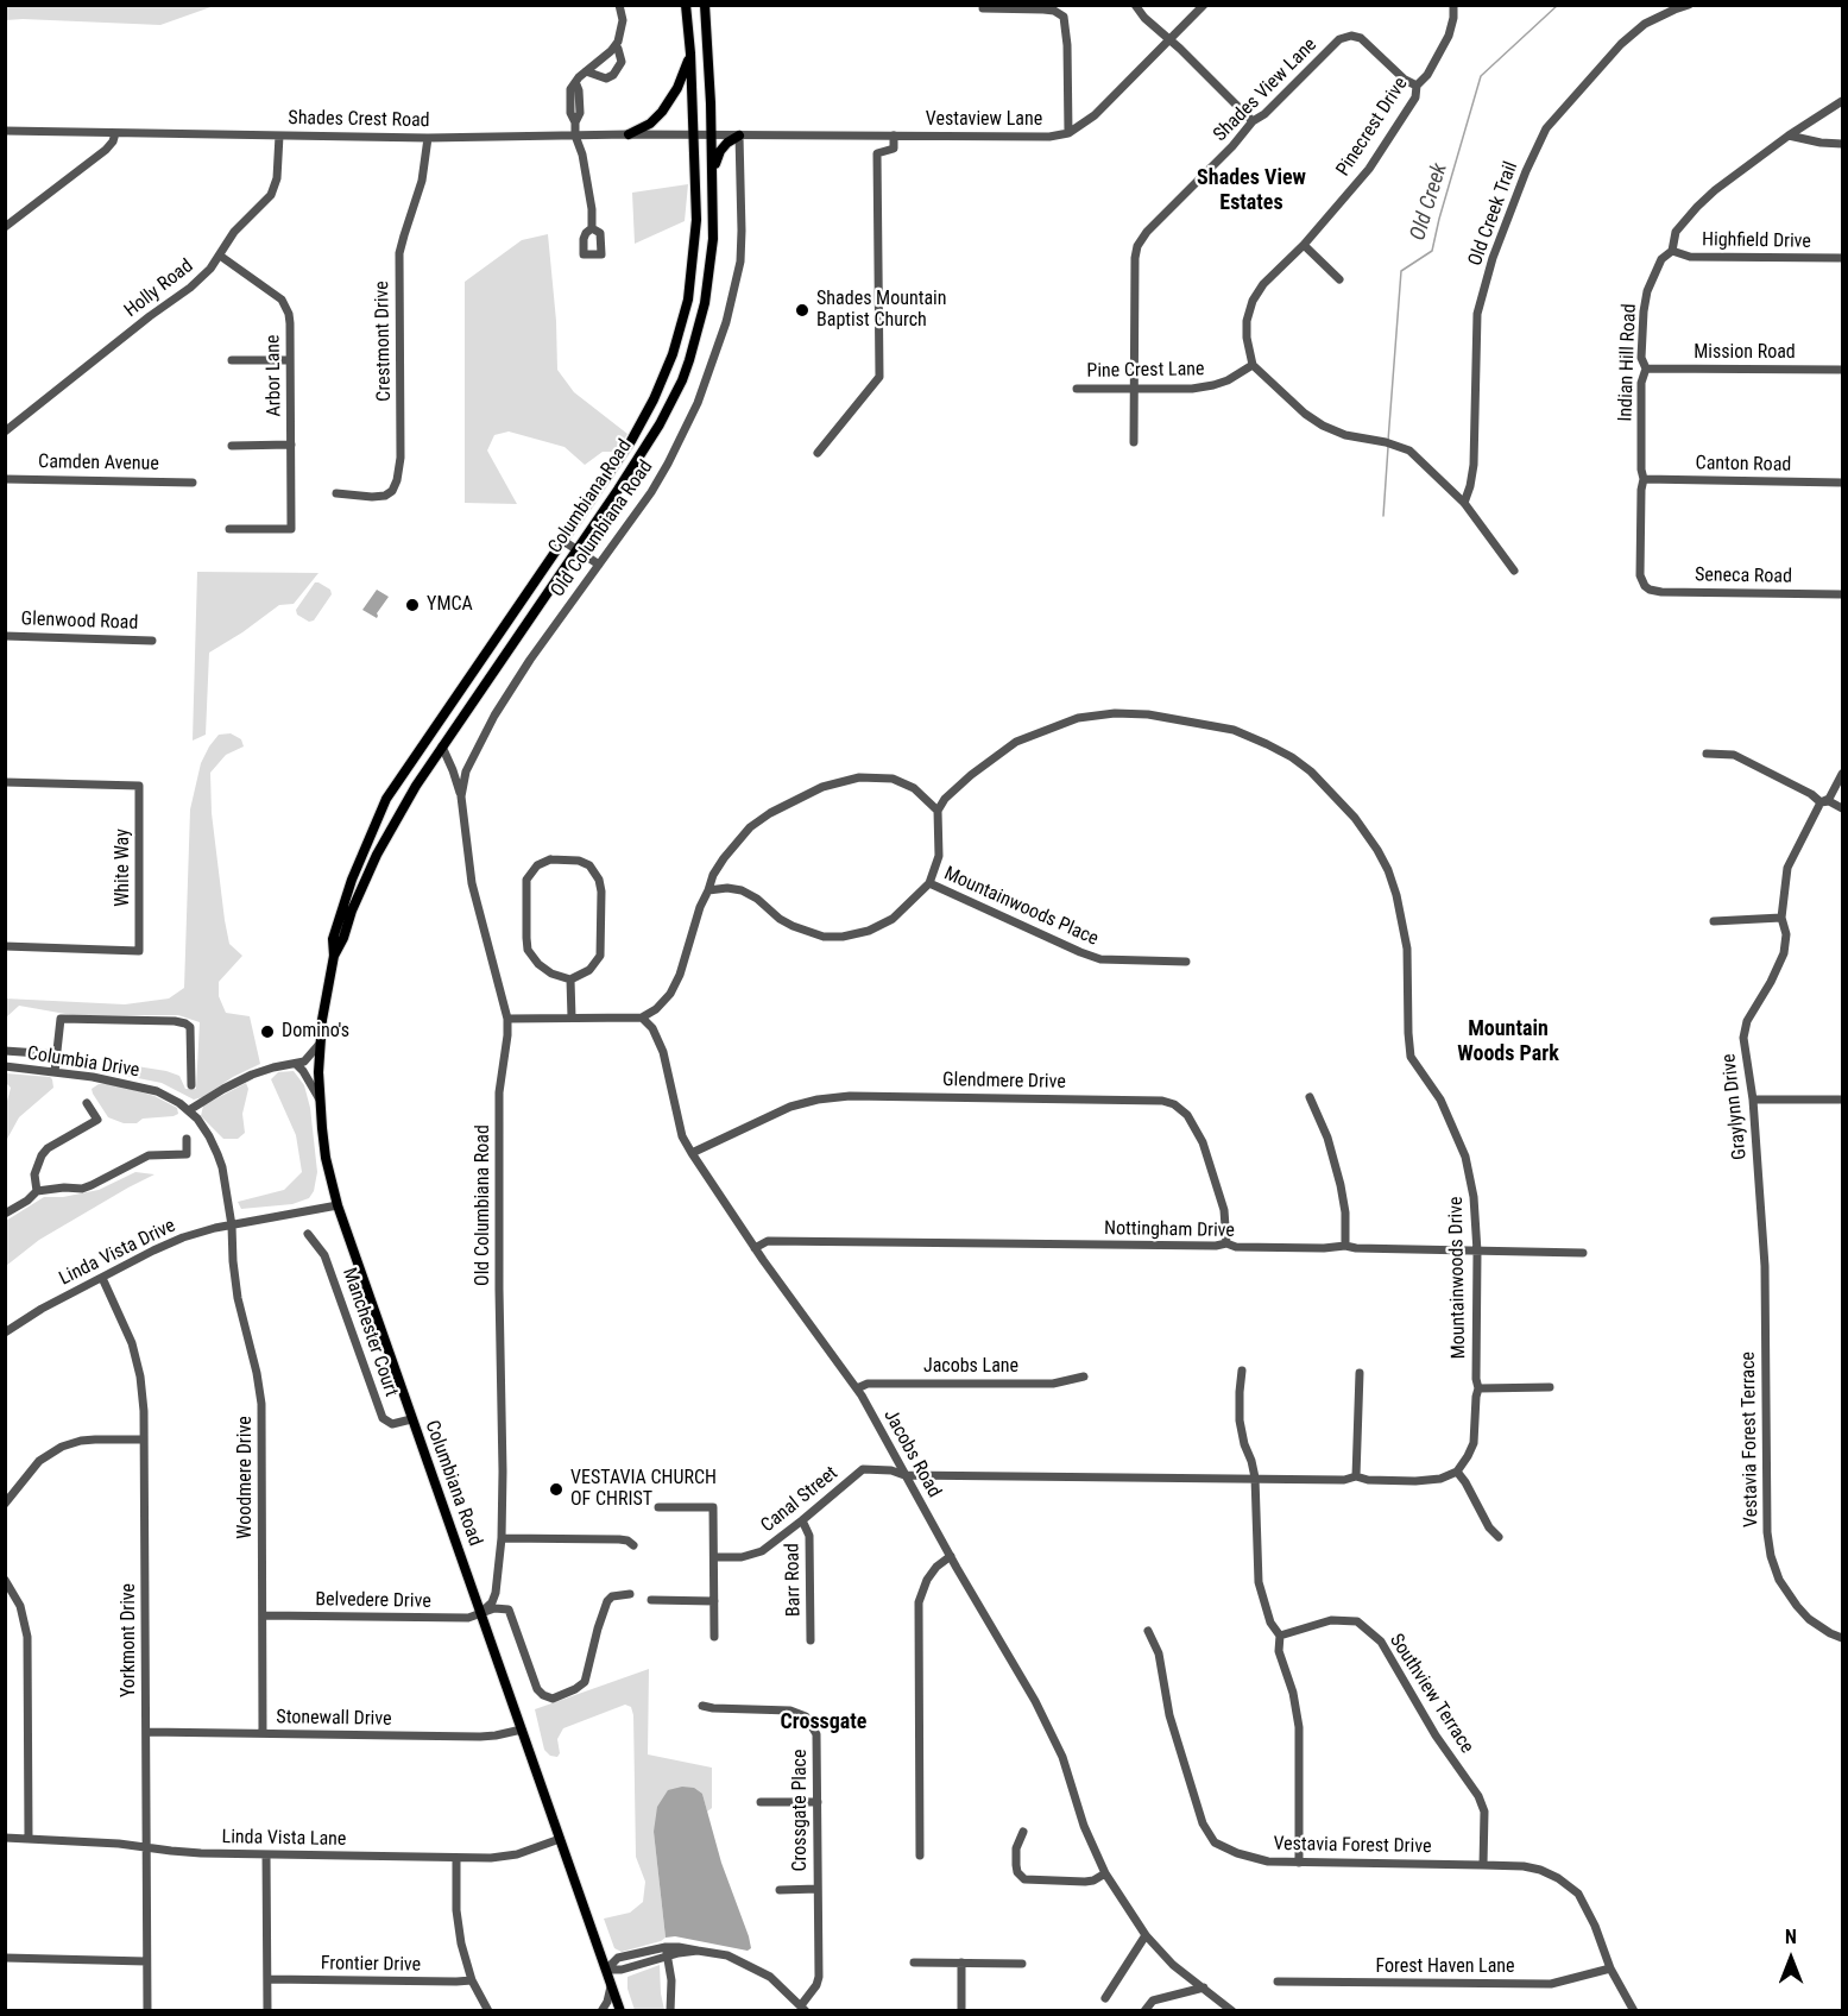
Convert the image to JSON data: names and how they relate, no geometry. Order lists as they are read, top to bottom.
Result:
{
  "streets": {
    "main road": ["Columbiana Road"],
    "street": [
      "Shades View Lane",
      "Shades Crest Road",
      "Vestaview Lane",
      "Pinecrest Drive",
      "Old Creek Trail",
      "Highfield Drive",
      "Holly Road",
      "Crestmont Drive",
      "Mission Road",
      "Indian Hill Road",
      "Pine Crest Lane",
      "Arbor Lane",
      "Camden Avenue",
      "Canton Road",
      "Old Columbiana Road",
      "Seneca Road",
      "Glenwood Road",
      "White Way",
      "Mountainwoods Place",
      "Columbia Drive",
      "Glendmere Drive",
      "Graylynn Drive",
      "Nottingham Drive",
      "Linda Vista Drive",
      "Mountainwoods Drive",
      "Manchester Court",
      "Jacobs Lane",
      "Vestavia Forest Terrace",
      "Jacobs Road",
      "Woodmere Drive",
      "Canal Street",
      "Barr Road",
      "Belvedere Drive",
      "Yorkmont Drive",
      "Southview Terrace",
      "Stonewall Drive",
      "Crossgate Place",
      "Linda Vista Lane",
      "Vestavia Forest Drive",
      "Frontier Drive",
      "Forest Haven Lane"
    ]
  },
  "crossings": [
    ["Shades View Lane", "Pinecrest Drive"],
    ["Shades View Lane", "Pine Crest Lane"],
    ["Shades Crest Road", "Vestaview Lane"],
    ["Shades Crest Road", "Holly Road"],
    ["Shades Crest Road", "Crestmont Drive"],
    ["Shades Crest Road", "Columbiana Road"],
    ["Vestaview Lane", "Columbiana Road"],
    ["Vestaview Lane", "Old Columbiana Road"],
    ["Pinecrest Drive", "Pine Crest Lane"],
    ["Highfield Drive", "Indian Hill Road"],
    ["Holly Road", "Arbor Lane"],
    ["Mission Road", "Indian Hill Road"],
    ["Indian Hill Road", "Canton Road"],
    ["Indian Hill Road", "Seneca Road"],
    ["Columbiana Road", "Old Columbiana Road"],
    ["Columbiana Road", "Linda Vista Drive"],
    ["Columbiana Road", "Manchester Court"],
    ["Columbiana Road", "Belvedere Drive"],
    ["Columbiana Road", "Stonewall Drive"],
    ["Columbiana Road", "Linda Vista Lane"],
    ["Old Columbiana Road", "Belvedere Drive"],
    ["Columbia Drive", "Woodmere Drive"],
    ["Glendmere Drive", "Nottingham Drive"],
    ["Glendmere Drive", "Jacobs Road"],
    ["Graylynn Drive", "Vestavia Forest Terrace"],
    ["Nottingham Drive", "Mountainwoods Drive"],
    ["Nottingham Drive", "Jacobs Road"],
    ["Linda Vista Drive", "Woodmere Drive"],
    ["Linda Vista Drive", "Yorkmont Drive"],
    ["Jacobs Lane", "Jacobs Road"],
    ["Jacobs Road", "Canal Street"],
    ["Woodmere Drive", "Belvedere Drive"],
    ["Woodmere Drive", "Stonewall Drive"],
    ["Canal Street", "Barr Road"],
    ["Yorkmont Drive", "Stonewall Drive"],
    ["Yorkmont Drive", "Linda Vista Lane"],
    ["Southview Terrace", "Vestavia Forest Drive"],
    ["Vestavia Forest Drive", "Forest Haven Lane"]
  ],
  "districts": ["Shades View Estates", "Mountain Woods Park", "Crossgate"],
  "water": ["Old Creek"],
  "places": [
    "Shades Mountain Baptist Church",
    "YMCA",
    "Domino's",
    "VESTAVIA CHURCH OF CHRIST"
  ],
  "north": "top"
}
